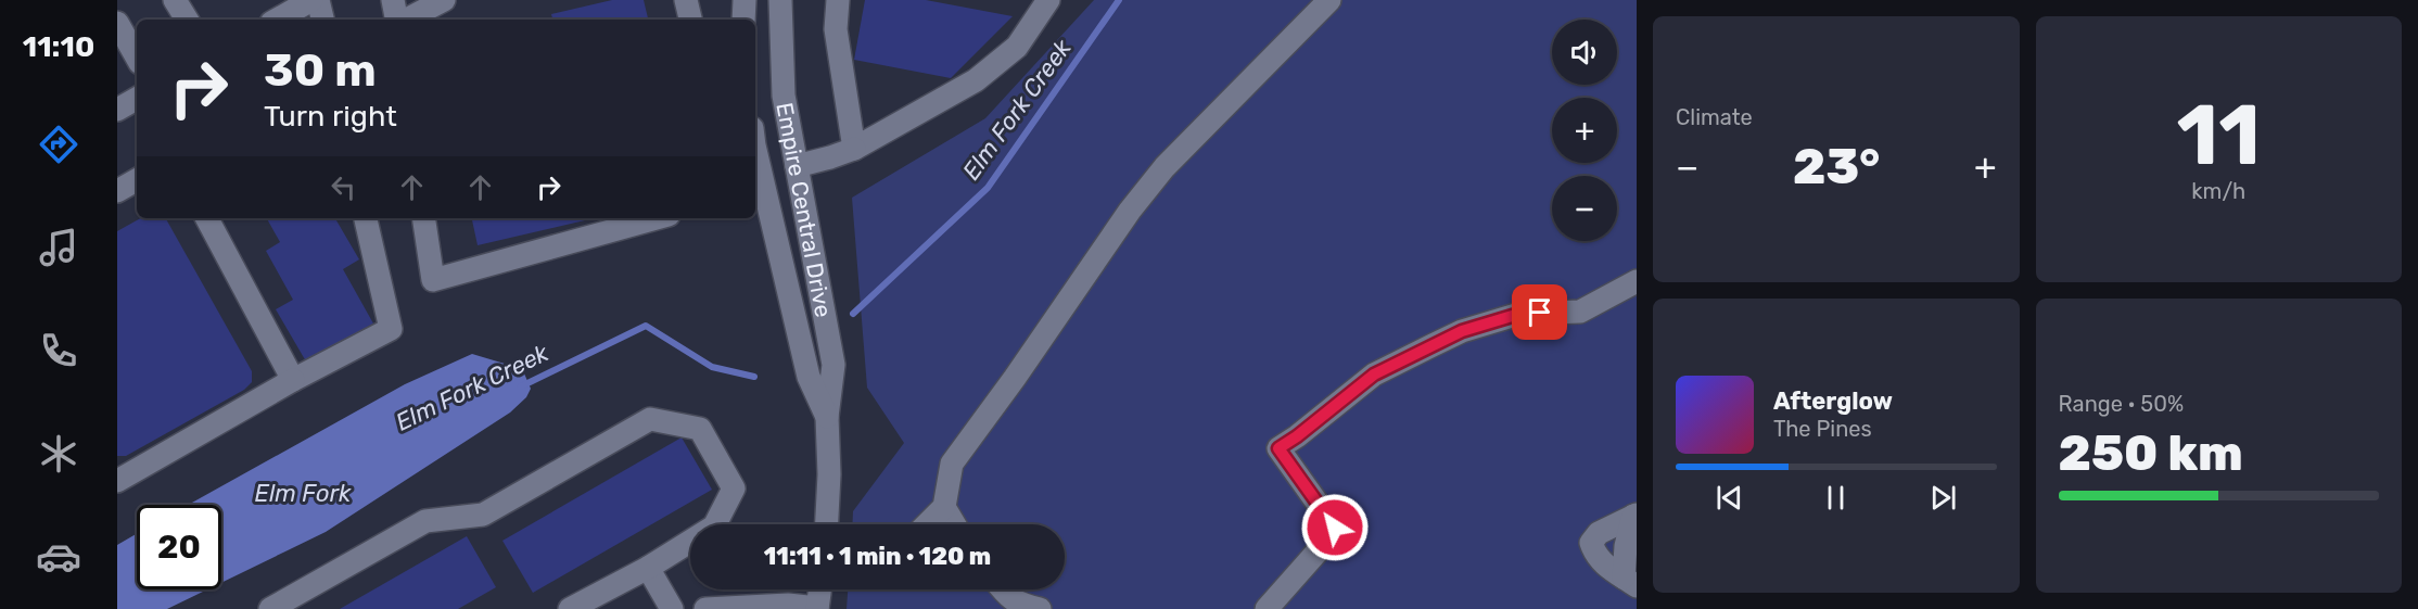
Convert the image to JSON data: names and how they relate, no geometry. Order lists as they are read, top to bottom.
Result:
{
  "streets": {
    "street": ["Empire Central Drive"]
  },
  "water": ["Elm Fork Creek", "Elm Fork"],
  "page": {
    "tabs": "11:10",
    "tile": [
      "Climate",
      ["11", "km/h"],
      ["Range · 50%", "250 km"]
    ],
    "map_buttons": ["+", "−"],
    "turn": ["30 m", "Turn right"],
    "heat": ["−", "23°", "+"],
    "song": ["Afterglow", "The Pines"],
    "limit": "20",
    "trip": "11:11 · 1 min · 120 m"
  }
}
